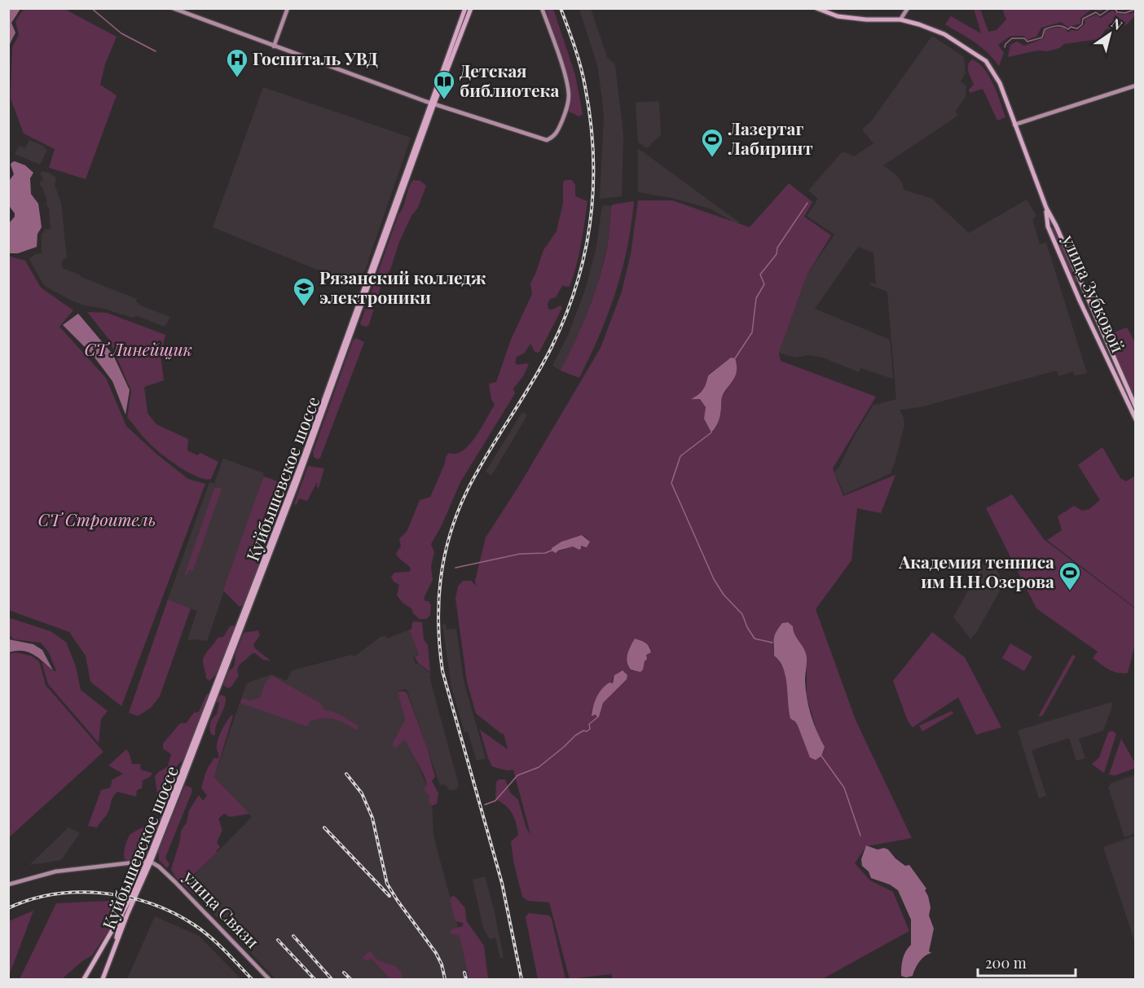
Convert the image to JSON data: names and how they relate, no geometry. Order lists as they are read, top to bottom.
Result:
{
  "streets": {
    "main road": ["улица Зубковой", "Куйбышевское шоссе"],
    "street": ["улица Связи"]
  },
  "crossings": [
    ["Куйбышевское шоссе", "улица Связи"]
  ],
  "parks": ["СТ Линейщик", "СТ Строитель"],
  "places": {
    "hospital": ["Госпиталь УВД"],
    "library": ["Детская библиотека"],
    "sports": ["Лазертаг Лабиринт", "Академия тенниса им Н.Н.Озерова"],
    "school or university": ["Рязанский колледж электроники"]
  },
  "scale_bar": "200 m",
  "north": "top right"
}
